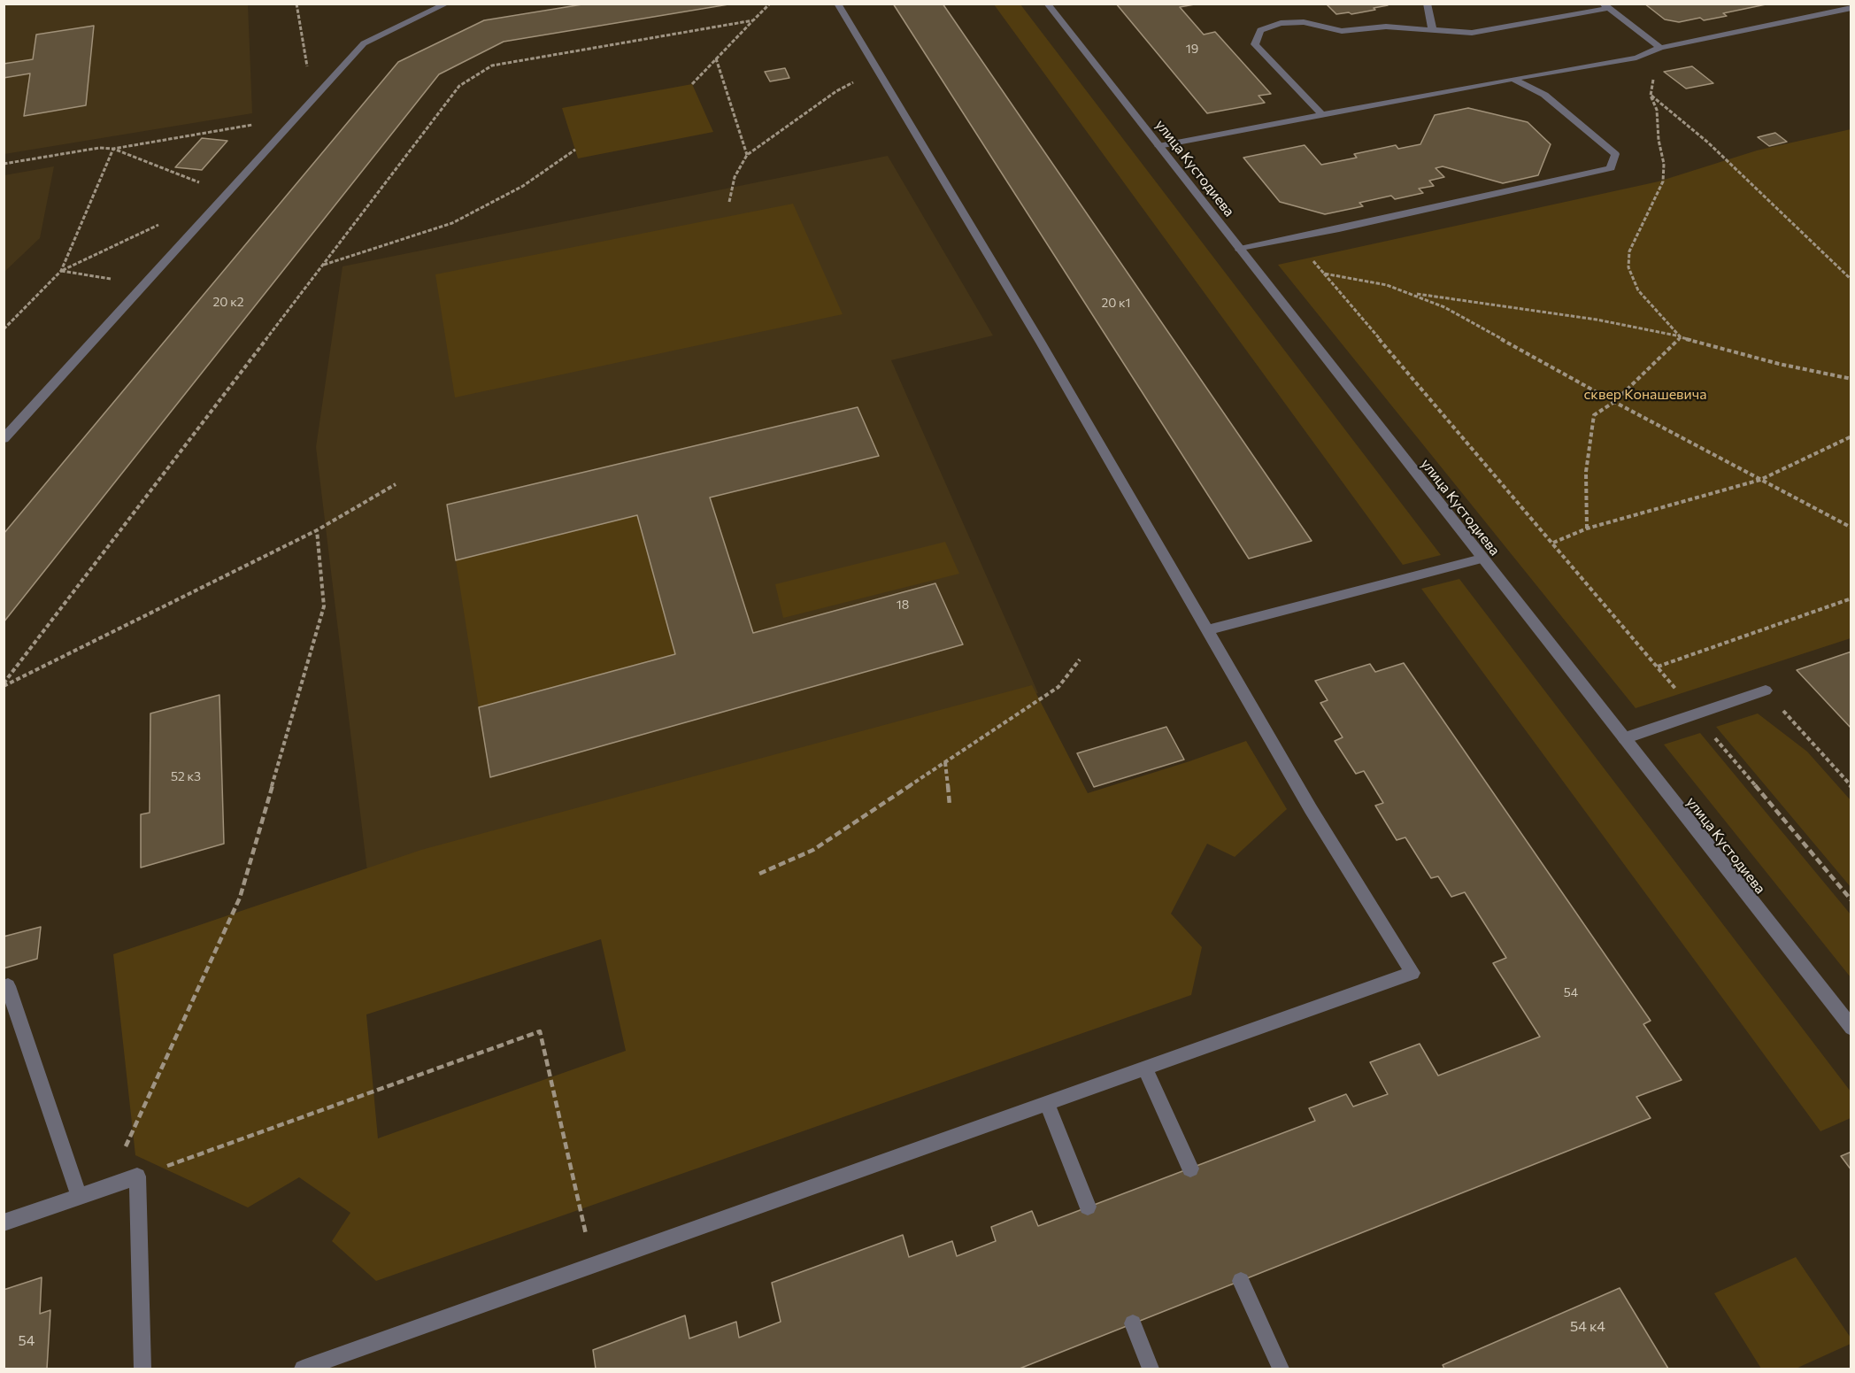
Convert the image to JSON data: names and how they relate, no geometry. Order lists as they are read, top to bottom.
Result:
{
  "streets": {
    "street": ["улица Кустодиева"]
  },
  "parks": ["сквер Конашевича"],
  "house_numbers": [
    "19",
    "20 к2",
    "20 к1",
    "18",
    "52 к3",
    "54",
    "54 к4",
    "54"
  ]
}
